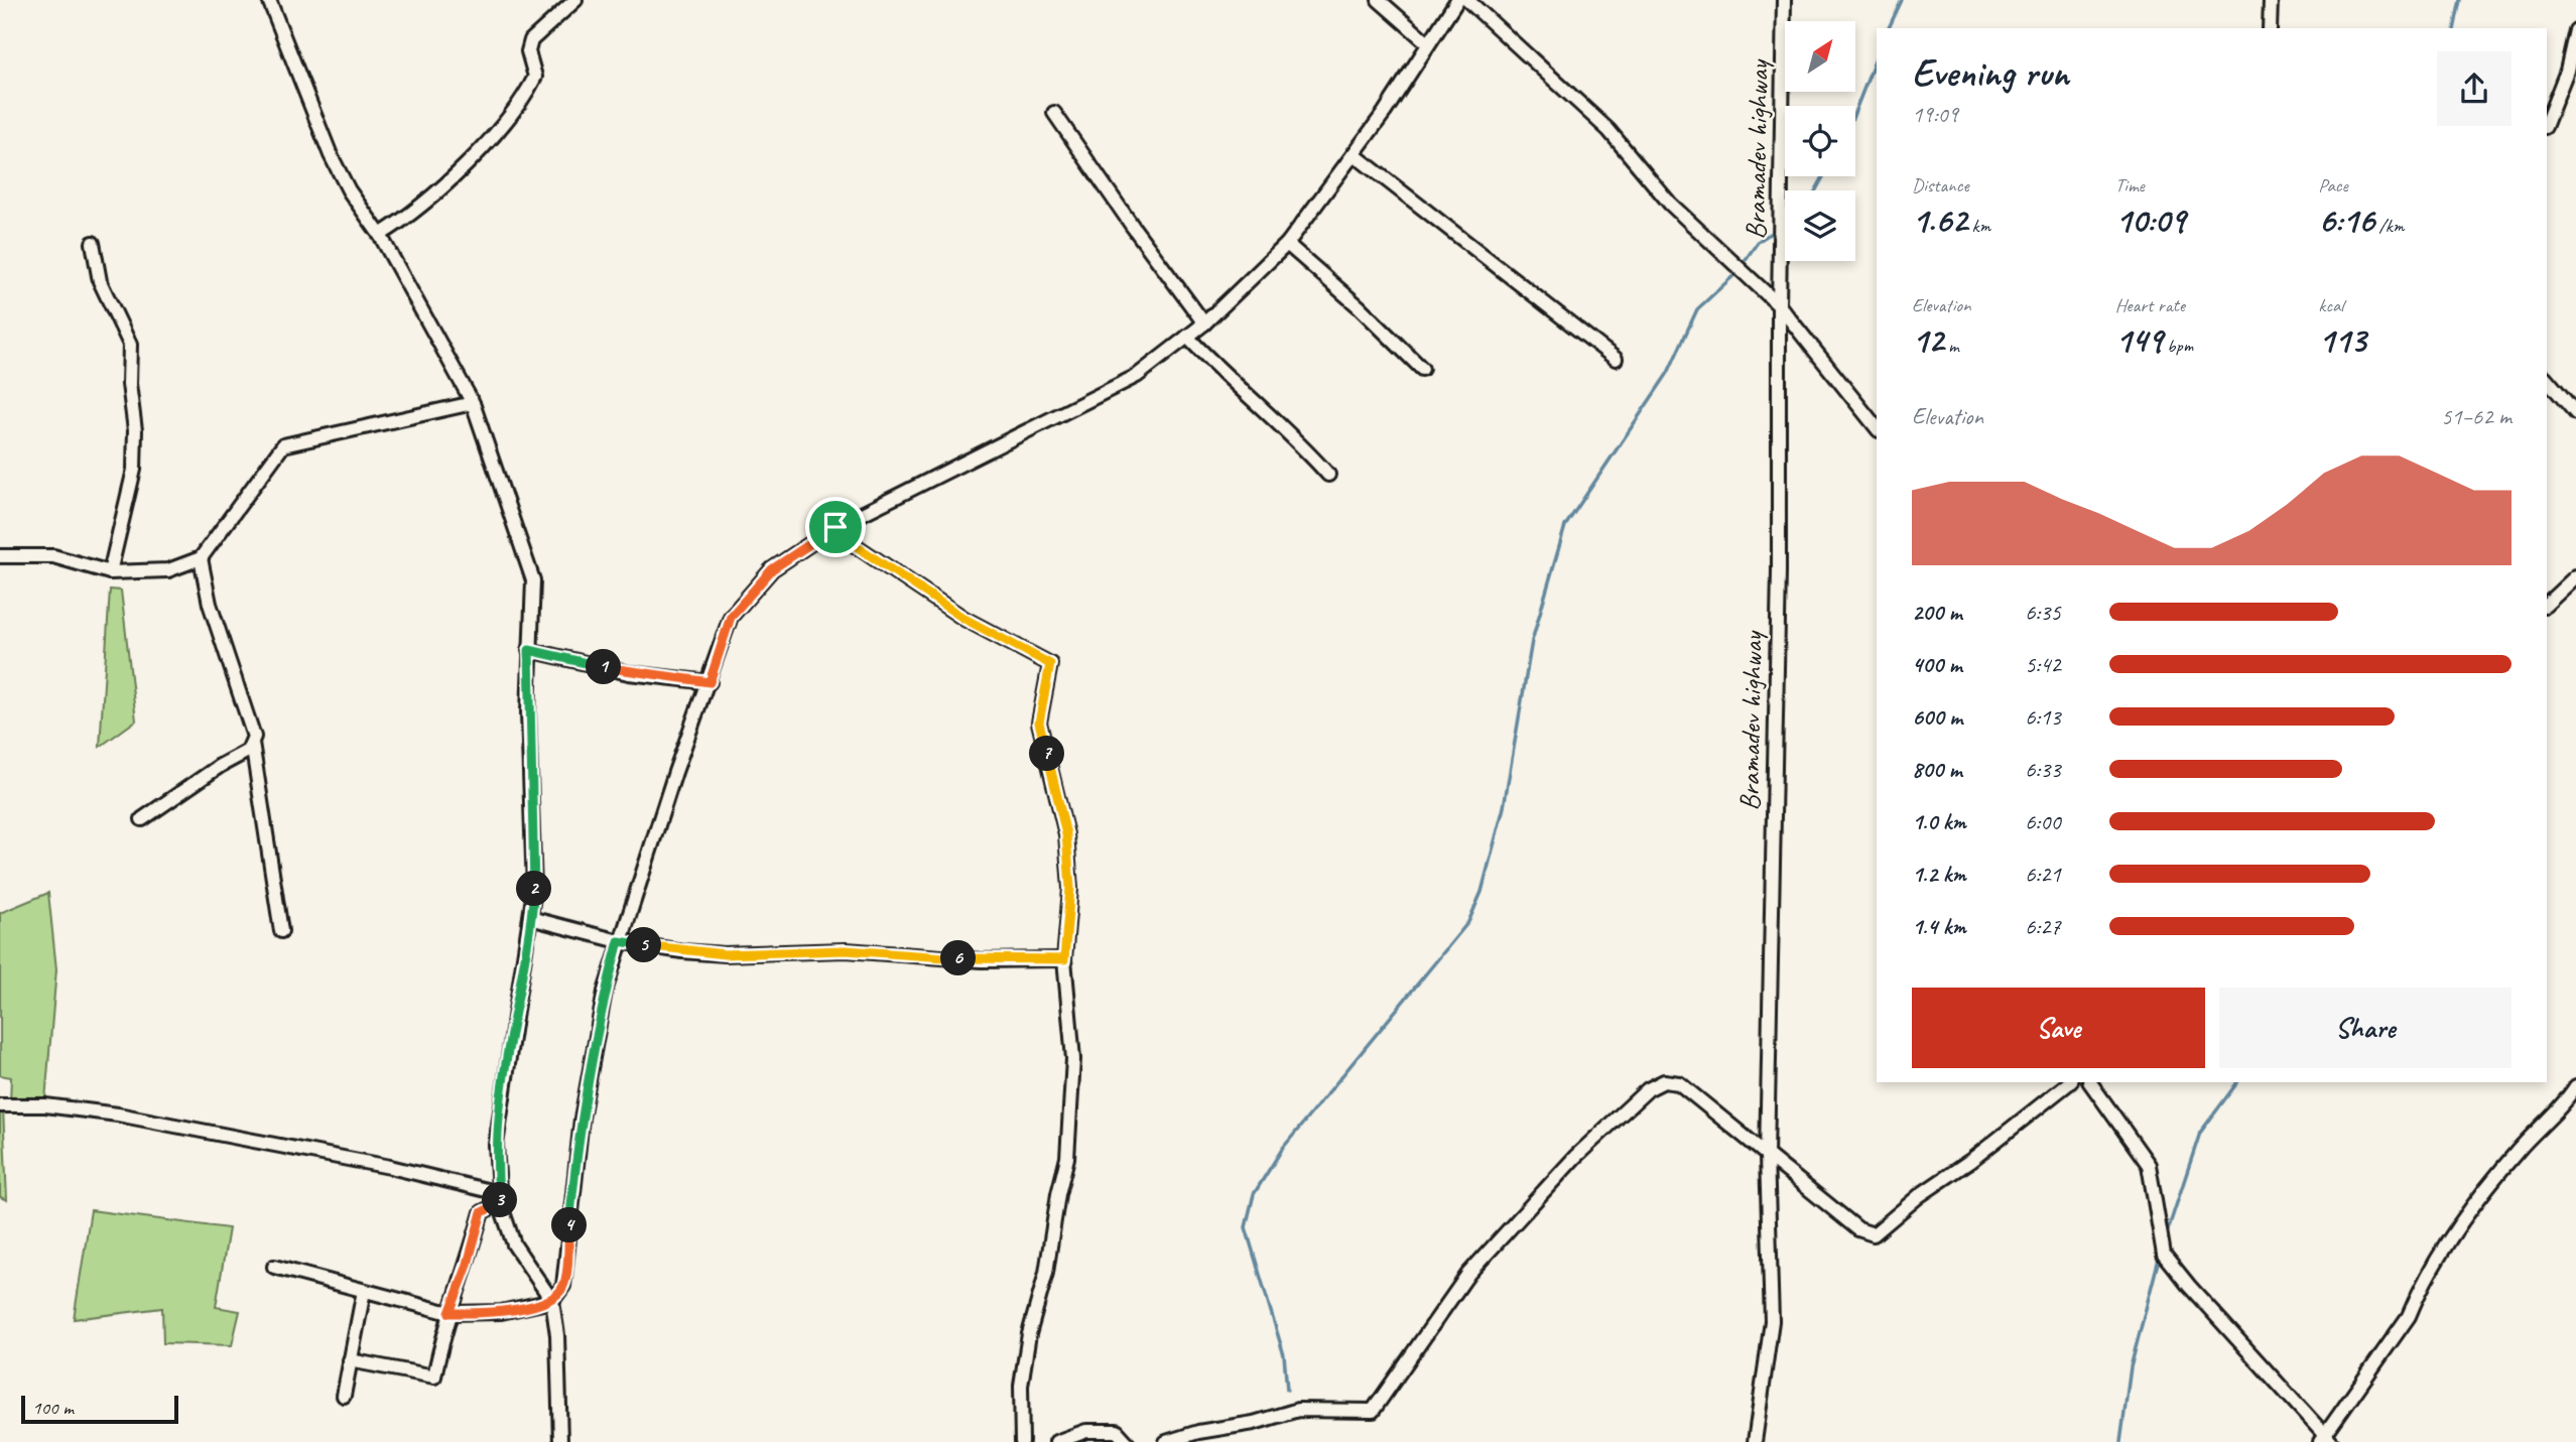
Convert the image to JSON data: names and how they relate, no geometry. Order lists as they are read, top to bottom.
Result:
{
  "streets": {
    "street": ["Bramadev highway"]
  },
  "scale_bar": "100 m",
  "north": "top right",
  "page": {
    "heading": ["Evening run", "19:09"],
    "stats": [
      ["Distance", "1.62 km"],
      ["Time", "10:09"],
      ["Pace", "6:16 /km"],
      ["Elevation", "12 m"],
      ["Heart rate", "149 bpm"],
      ["kcal", "113"]
    ],
    "chart": ["Elevation", "51–62 m"],
    "list": [
      {
        "name": "200 m",
        "note": "6:35"
      },
      {
        "name": "400 m",
        "note": "5:42"
      },
      {
        "name": "600 m",
        "note": "6:13"
      },
      {
        "name": "800 m",
        "note": "6:33"
      },
      {
        "name": "1.0 km",
        "note": "6:00"
      },
      {
        "name": "1.2 km",
        "note": "6:21"
      },
      {
        "name": "1.4 km",
        "note": "6:27"
      }
    ],
    "pins": [
      "1",
      "7",
      "2",
      "5",
      "6",
      "3",
      "4"
    ],
    "buttons": ["Save", "Share"],
    "scale": "100 m"
  }
}
